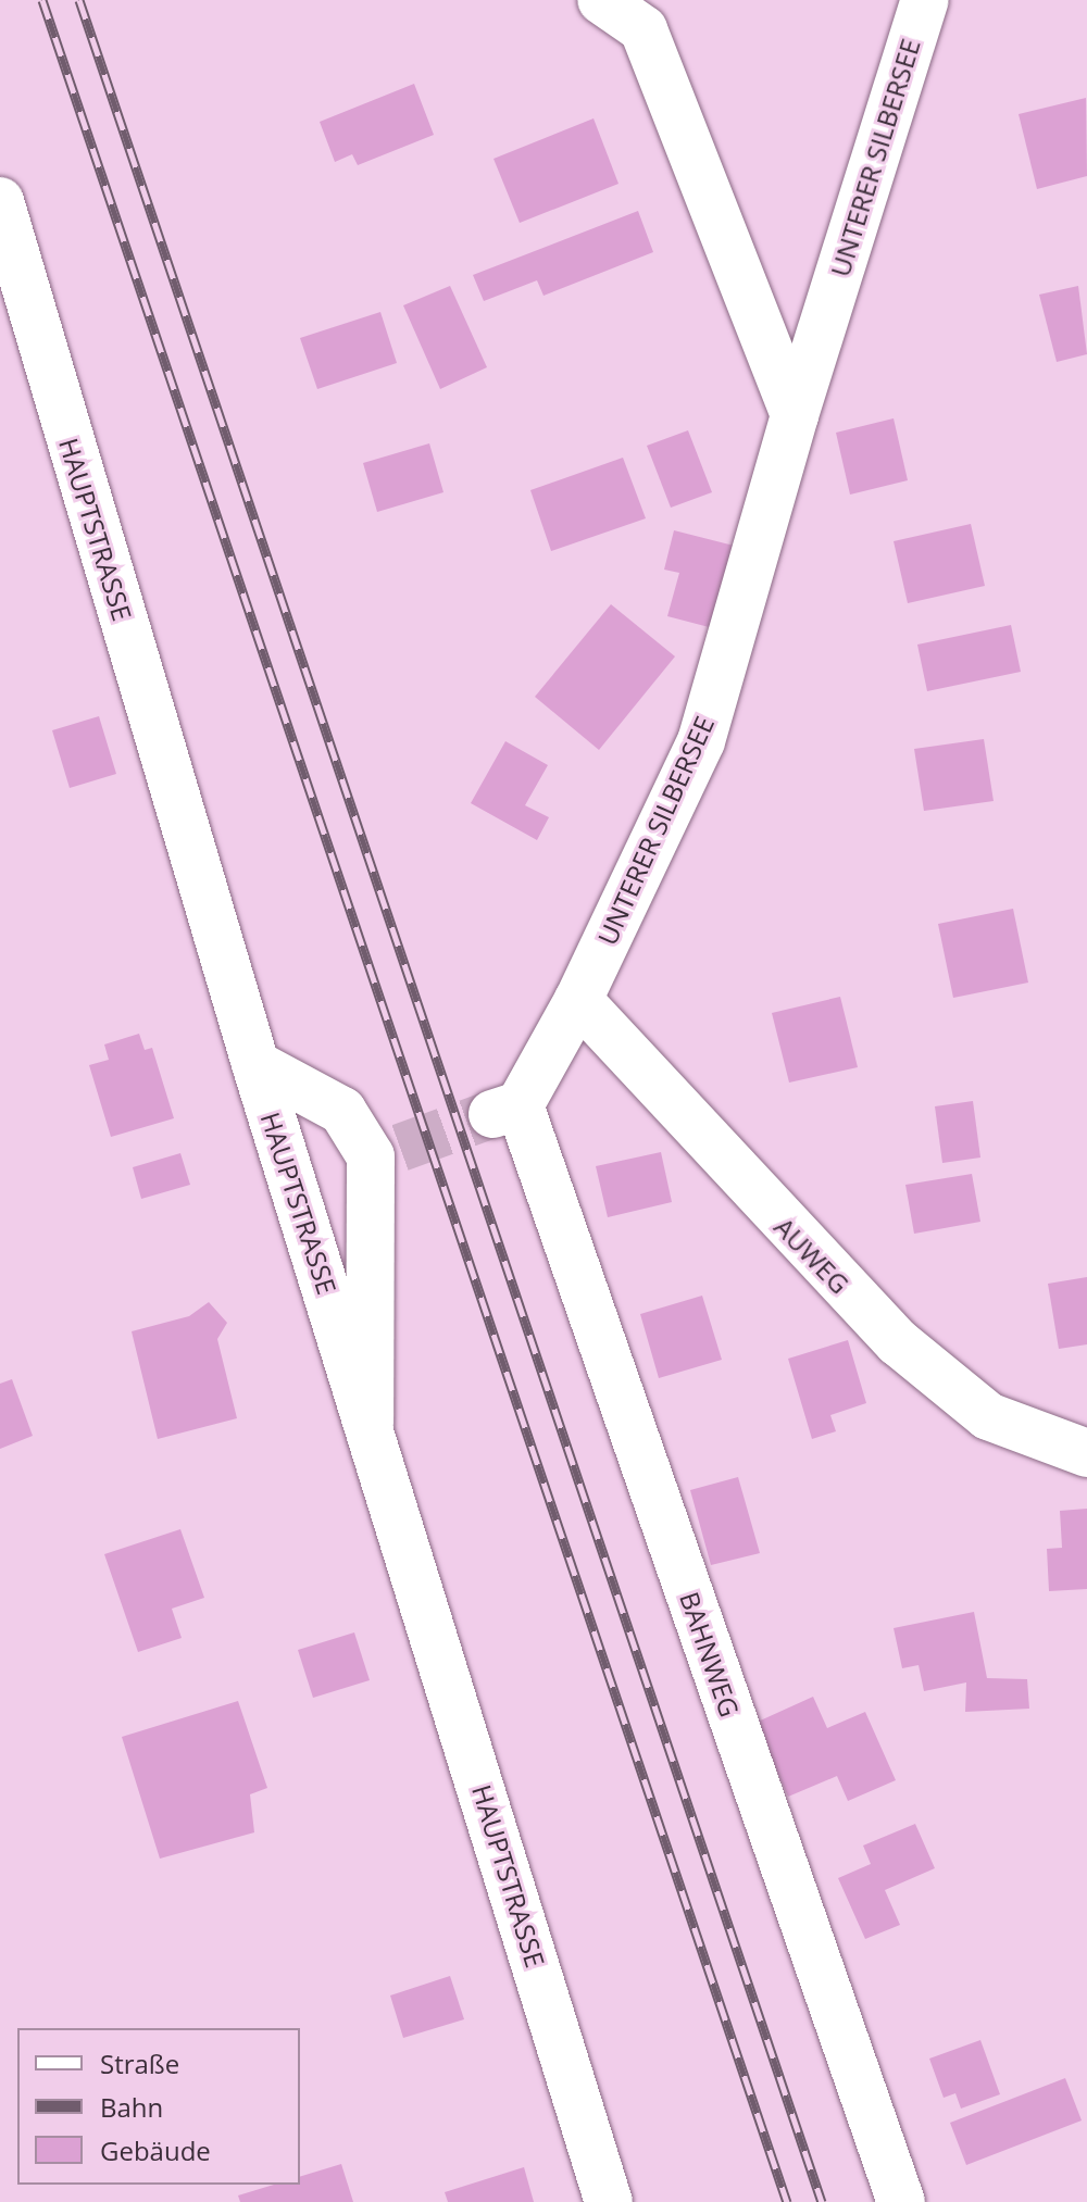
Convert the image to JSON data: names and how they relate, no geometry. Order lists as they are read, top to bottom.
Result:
{
  "streets": {
    "street": [
      "UNTERER SILBERSEE",
      "HAUPTSTRASSE",
      "AUWEG",
      "BAHNWEG"
    ]
  },
  "crossings": [
    ["UNTERER SILBERSEE", "AUWEG"],
    ["UNTERER SILBERSEE", "BAHNWEG"]
  ],
  "legend": ["Straße", "Bahn", "Gebäude"]
}
